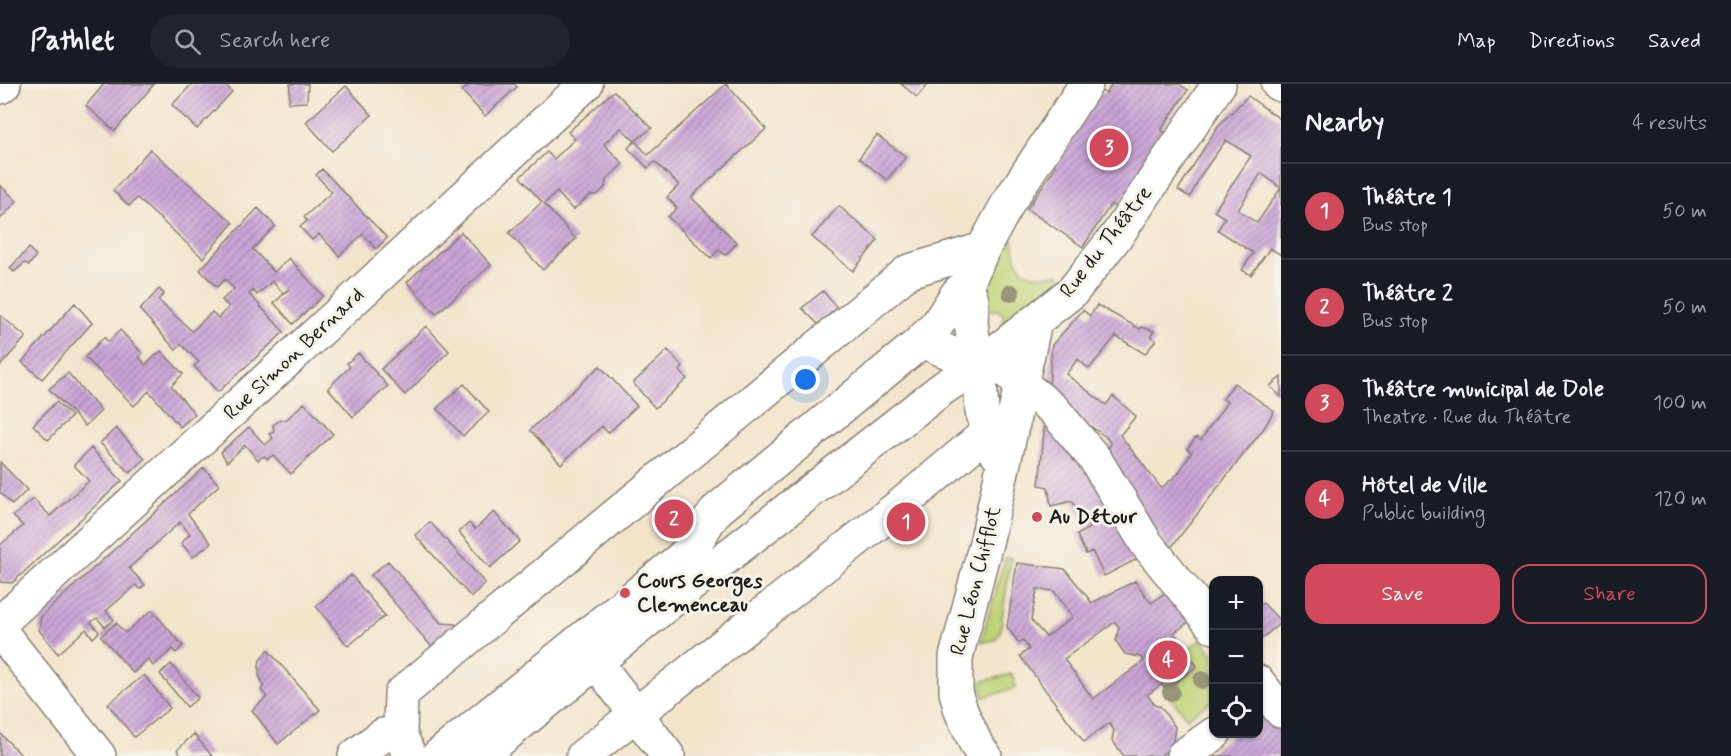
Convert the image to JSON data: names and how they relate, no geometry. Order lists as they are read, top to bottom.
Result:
{
  "streets": {
    "street": ["Rue du Théâtre", "Rue Simon Bernard", "Rue Léon Chifflot"]
  },
  "crossings": [
    ["Rue du Théâtre", "Rue Léon Chifflot"]
  ],
  "places": ["Au Détour", "Cours Georges Clemenceau"],
  "page": {
    "header": "Pathlet",
    "search": "Search here",
    "nav": ["Map", "Directions", "Saved"],
    "heading": ["Nearby", "4 results"],
    "pins": [
      "3",
      "2",
      "1",
      "4"
    ],
    "list": [
      {
        "mark": "1",
        "name": "Théâtre 1",
        "note": "Bus stop",
        "value": "50 m"
      },
      {
        "mark": "2",
        "name": "Théâtre 2",
        "note": "Bus stop",
        "value": "50 m"
      },
      {
        "mark": "3",
        "name": "Théâtre municipal de Dole",
        "note": "Theatre · Rue du Théâtre",
        "value": "100 m"
      },
      {
        "mark": "4",
        "name": "Hôtel de Ville",
        "note": "Public building",
        "value": "120 m"
      }
    ],
    "buttons": ["Save", "Share"],
    "map_buttons": ["+", "−"]
  }
}
